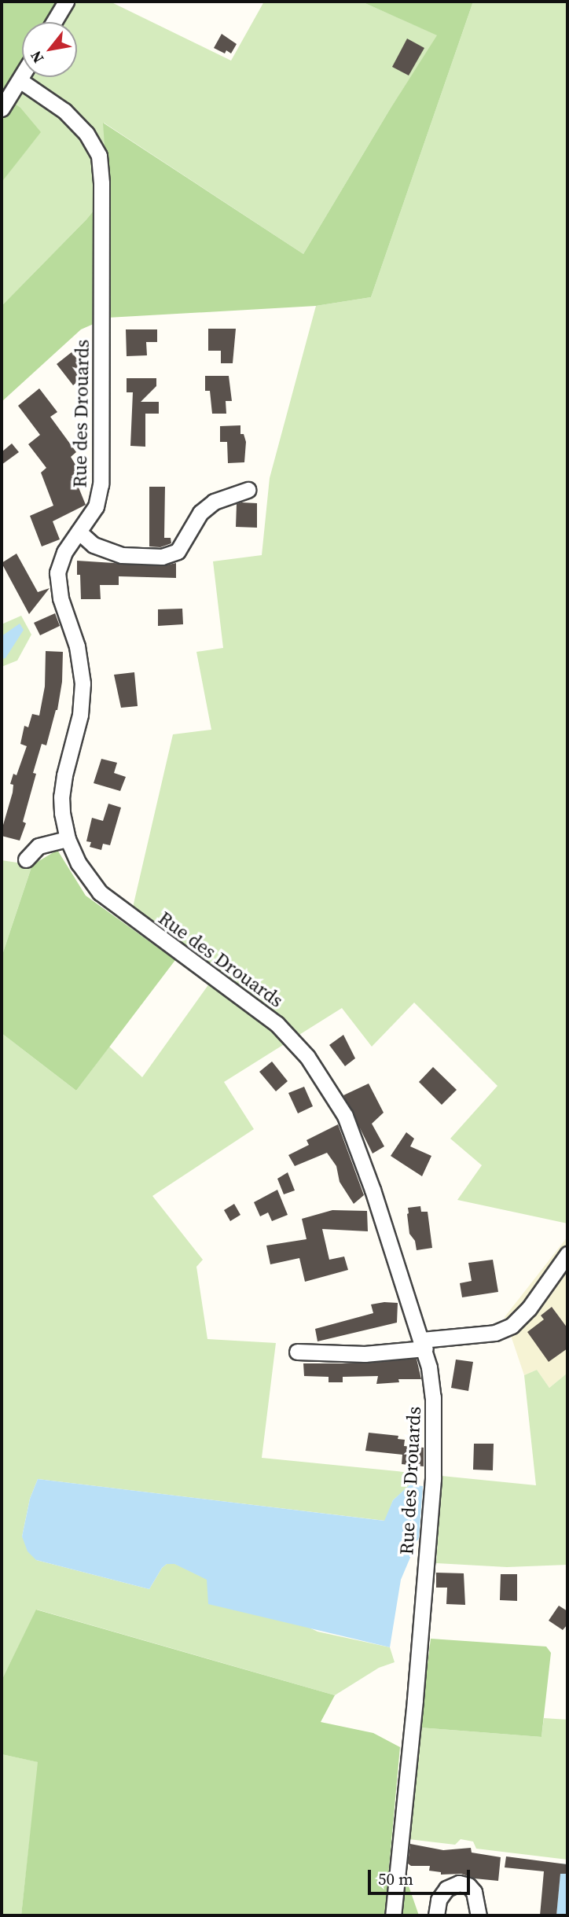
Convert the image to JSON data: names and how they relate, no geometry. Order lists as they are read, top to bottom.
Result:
{
  "streets": {
    "street": ["Rue des Drouards"]
  },
  "scale_bar": "50 m",
  "north": "bottom left"
}
